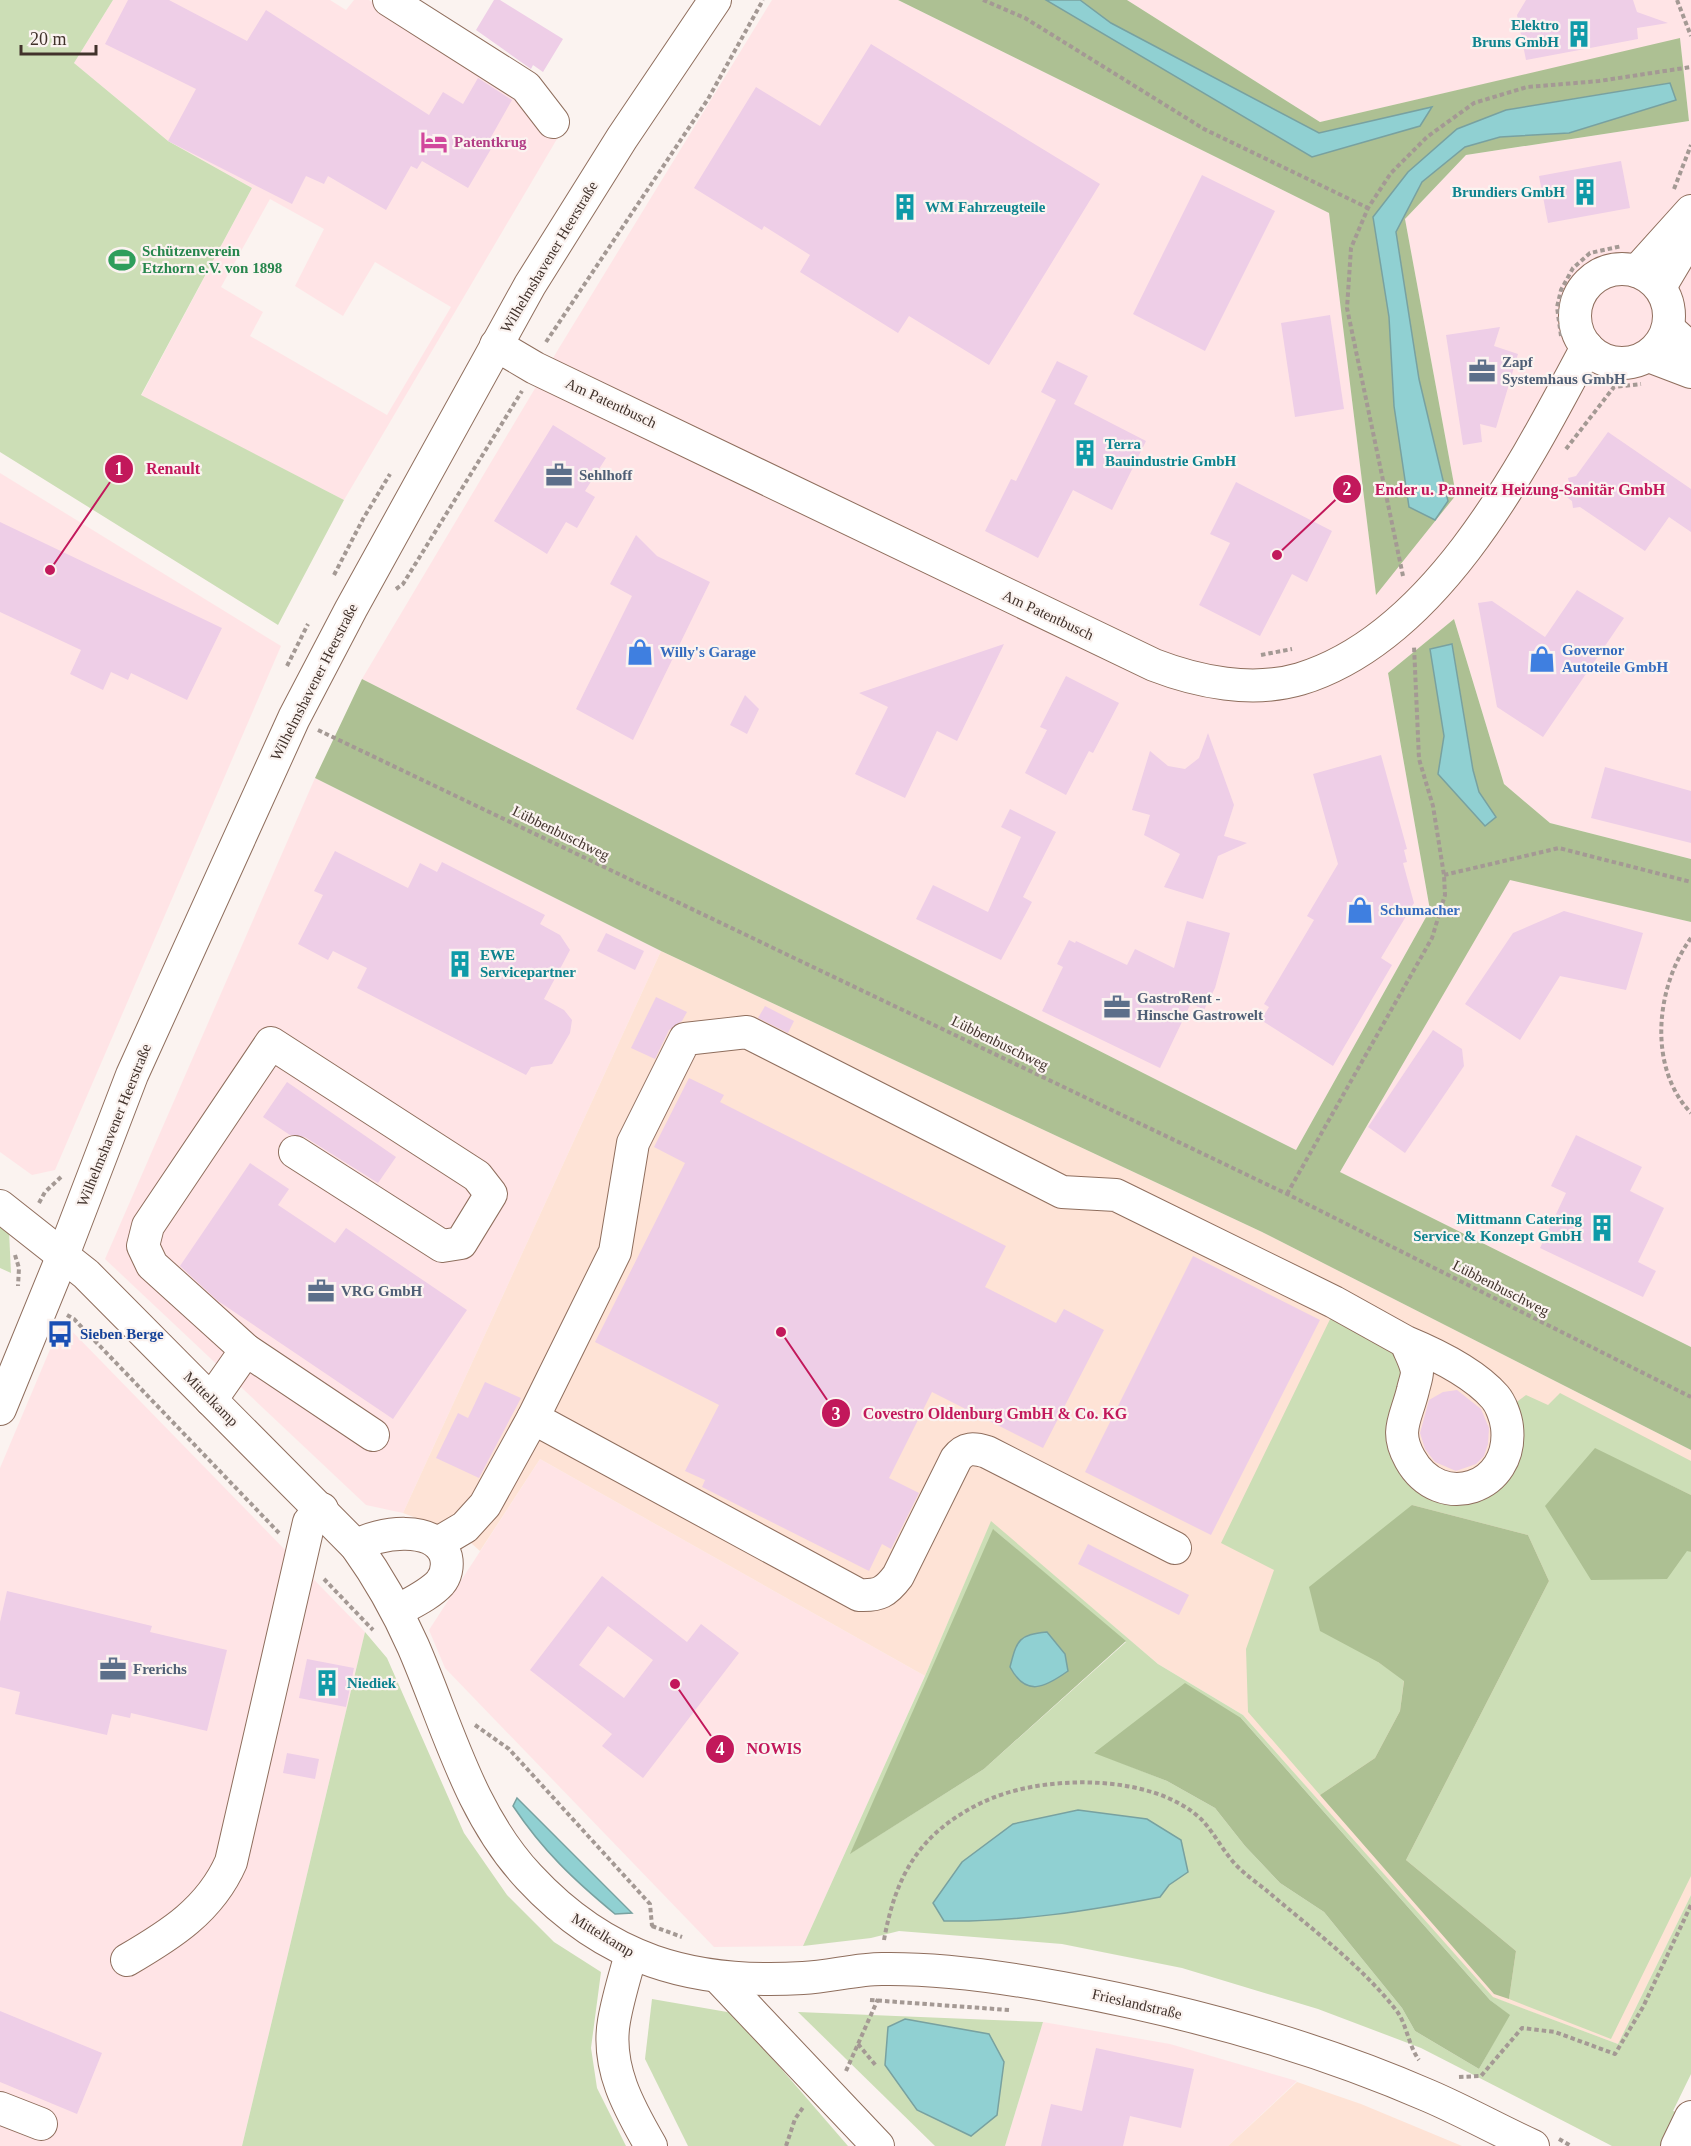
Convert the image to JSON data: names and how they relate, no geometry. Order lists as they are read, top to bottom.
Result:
{
  "streets": {
    "street": [
      "Wilhelmshavener Heerstraße",
      "Am Patentbusch",
      "Mittelkamp",
      "Frieslandstraße"
    ],
    "path": ["Lübbenbuschweg"]
  },
  "crossings": [
    ["Wilhelmshavener Heerstraße", "Am Patentbusch"],
    ["Wilhelmshavener Heerstraße", "Lübbenbuschweg"],
    ["Wilhelmshavener Heerstraße", "Mittelkamp"],
    ["Mittelkamp", "Frieslandstraße"]
  ],
  "places": {
    "building": [
      "Elektro Bruns GmbH",
      "Brundiers GmbH",
      "WM Fahrzeugteile",
      "Terra Bauindustrie GmbH",
      "EWE Servicepartner",
      "Mittmann Catering Service & Konzept GmbH",
      "Niediek"
    ],
    "hotel": ["Patentkrug"],
    "sports": ["Schützenverein Etzhorn e.V. von 1898"],
    "office": [
      "Zapf Systemhaus GmbH",
      "Sehlhoff",
      "GastroRent - Hinsche Gastrowelt",
      "VRG GmbH",
      "Frerichs"
    ],
    "other": [
      "Ender u. Panneitz Heizung-Sanitär GmbH",
      "Renault",
      "Covestro Oldenburg GmbH & Co. KG",
      "NOWIS"
    ],
    "shop": ["Willy's Garage", "Governor Autoteile GmbH", "Schumacher"],
    "bus stop": ["Sieben Berge"]
  },
  "scale_bar": "20 m"
}
